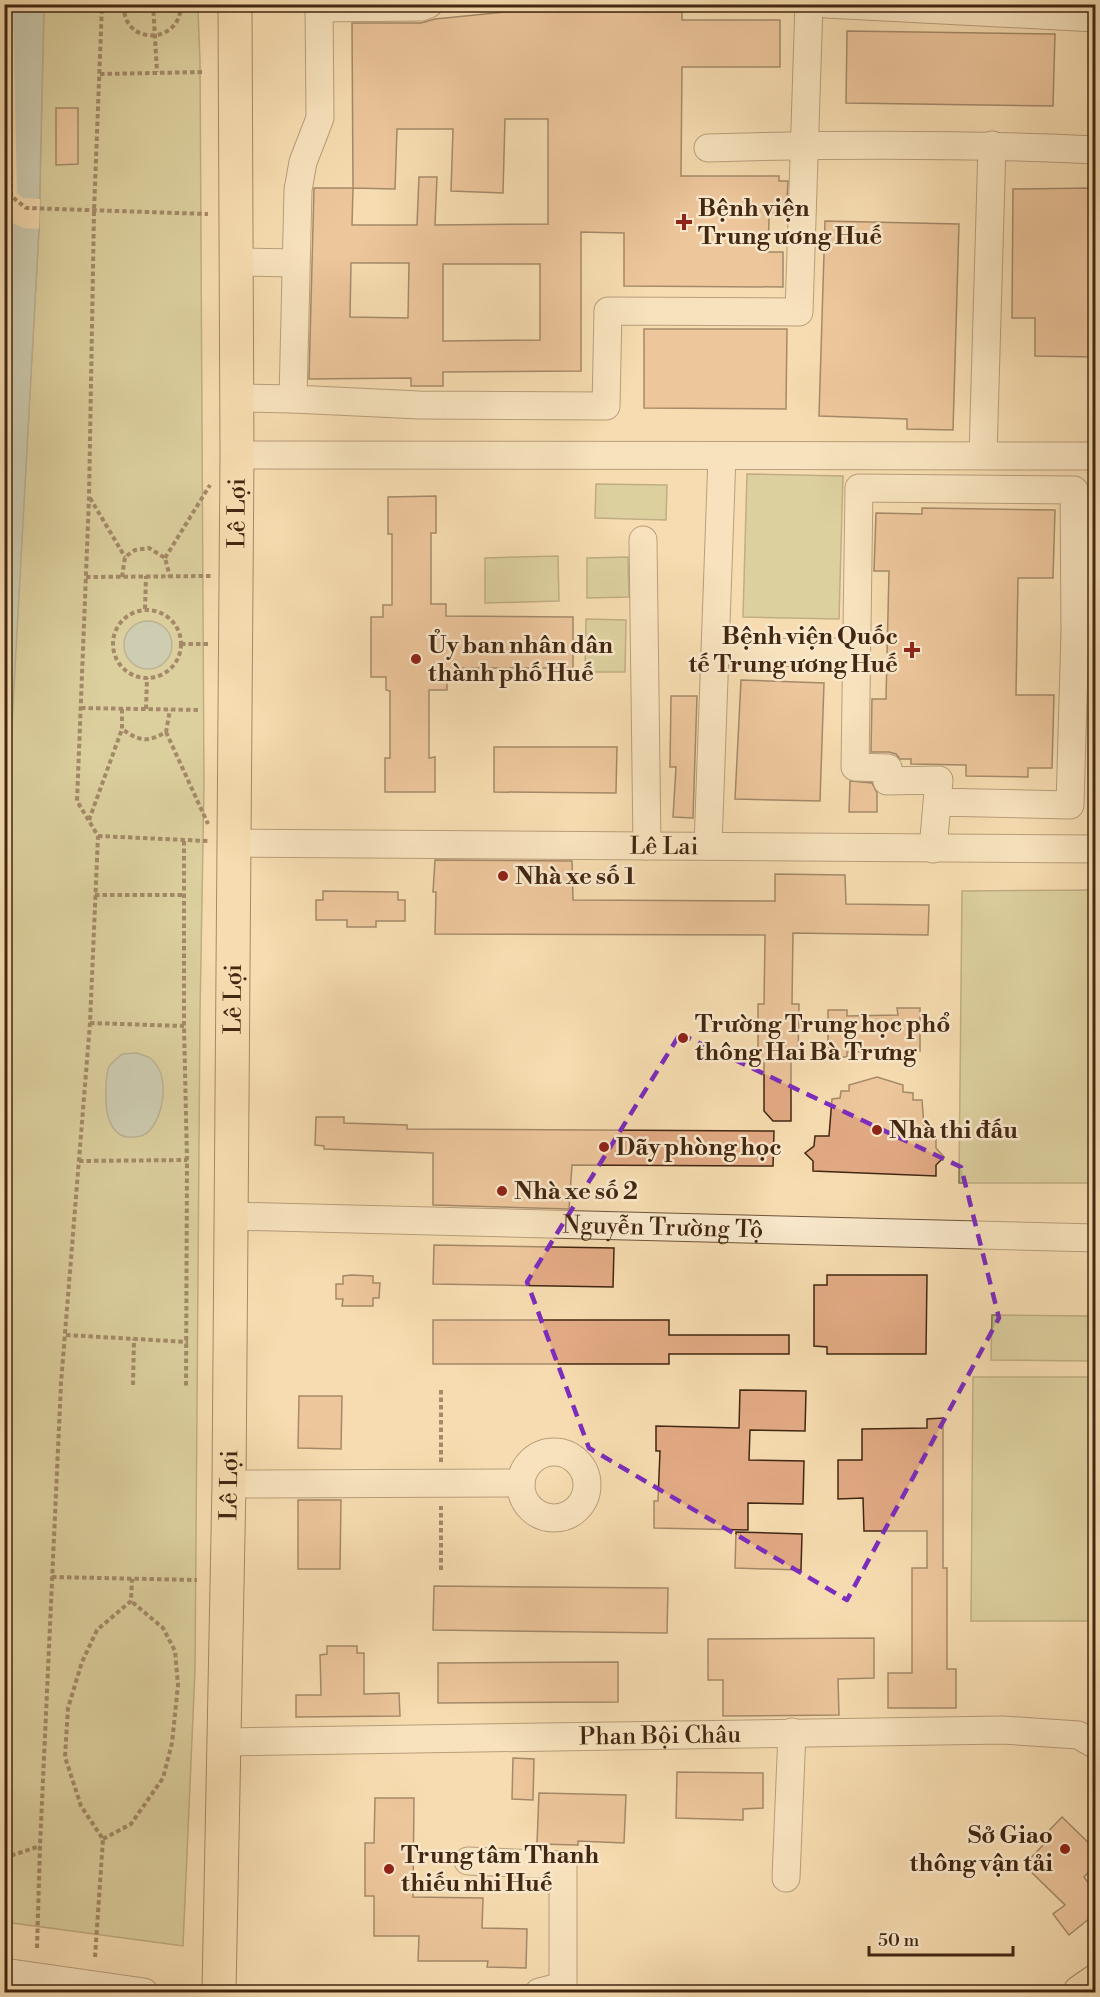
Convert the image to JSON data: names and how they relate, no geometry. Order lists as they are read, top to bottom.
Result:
{
  "streets": {
    "main road": ["Lê Lợi"],
    "street": ["Lê Lai", "Nguyễn Trường Tộ", "Phan Bội Châu"]
  },
  "crossings": [
    ["Lê Lợi", "Lê Lai"],
    ["Lê Lợi", "Nguyễn Trường Tộ"],
    ["Lê Lợi", "Phan Bội Châu"]
  ],
  "places": {
    "health": ["Bệnh viện Trung ương Huế", "Bệnh viện Quốc tế Trung ương Huế"],
    "other": [
      "Ủy ban nhân dân thành phố Huế",
      "Nhà xe số 1",
      "Trường Trung học phổ thông Hai Bà Trưng",
      "Nhà thi đấu",
      "Dãy phòng học",
      "Nhà xe số 2",
      "Sở Giao thông vận tải",
      "Trung tâm Thanh thiếu nhi Huế"
    ]
  },
  "scale_bar": "50 m"
}
